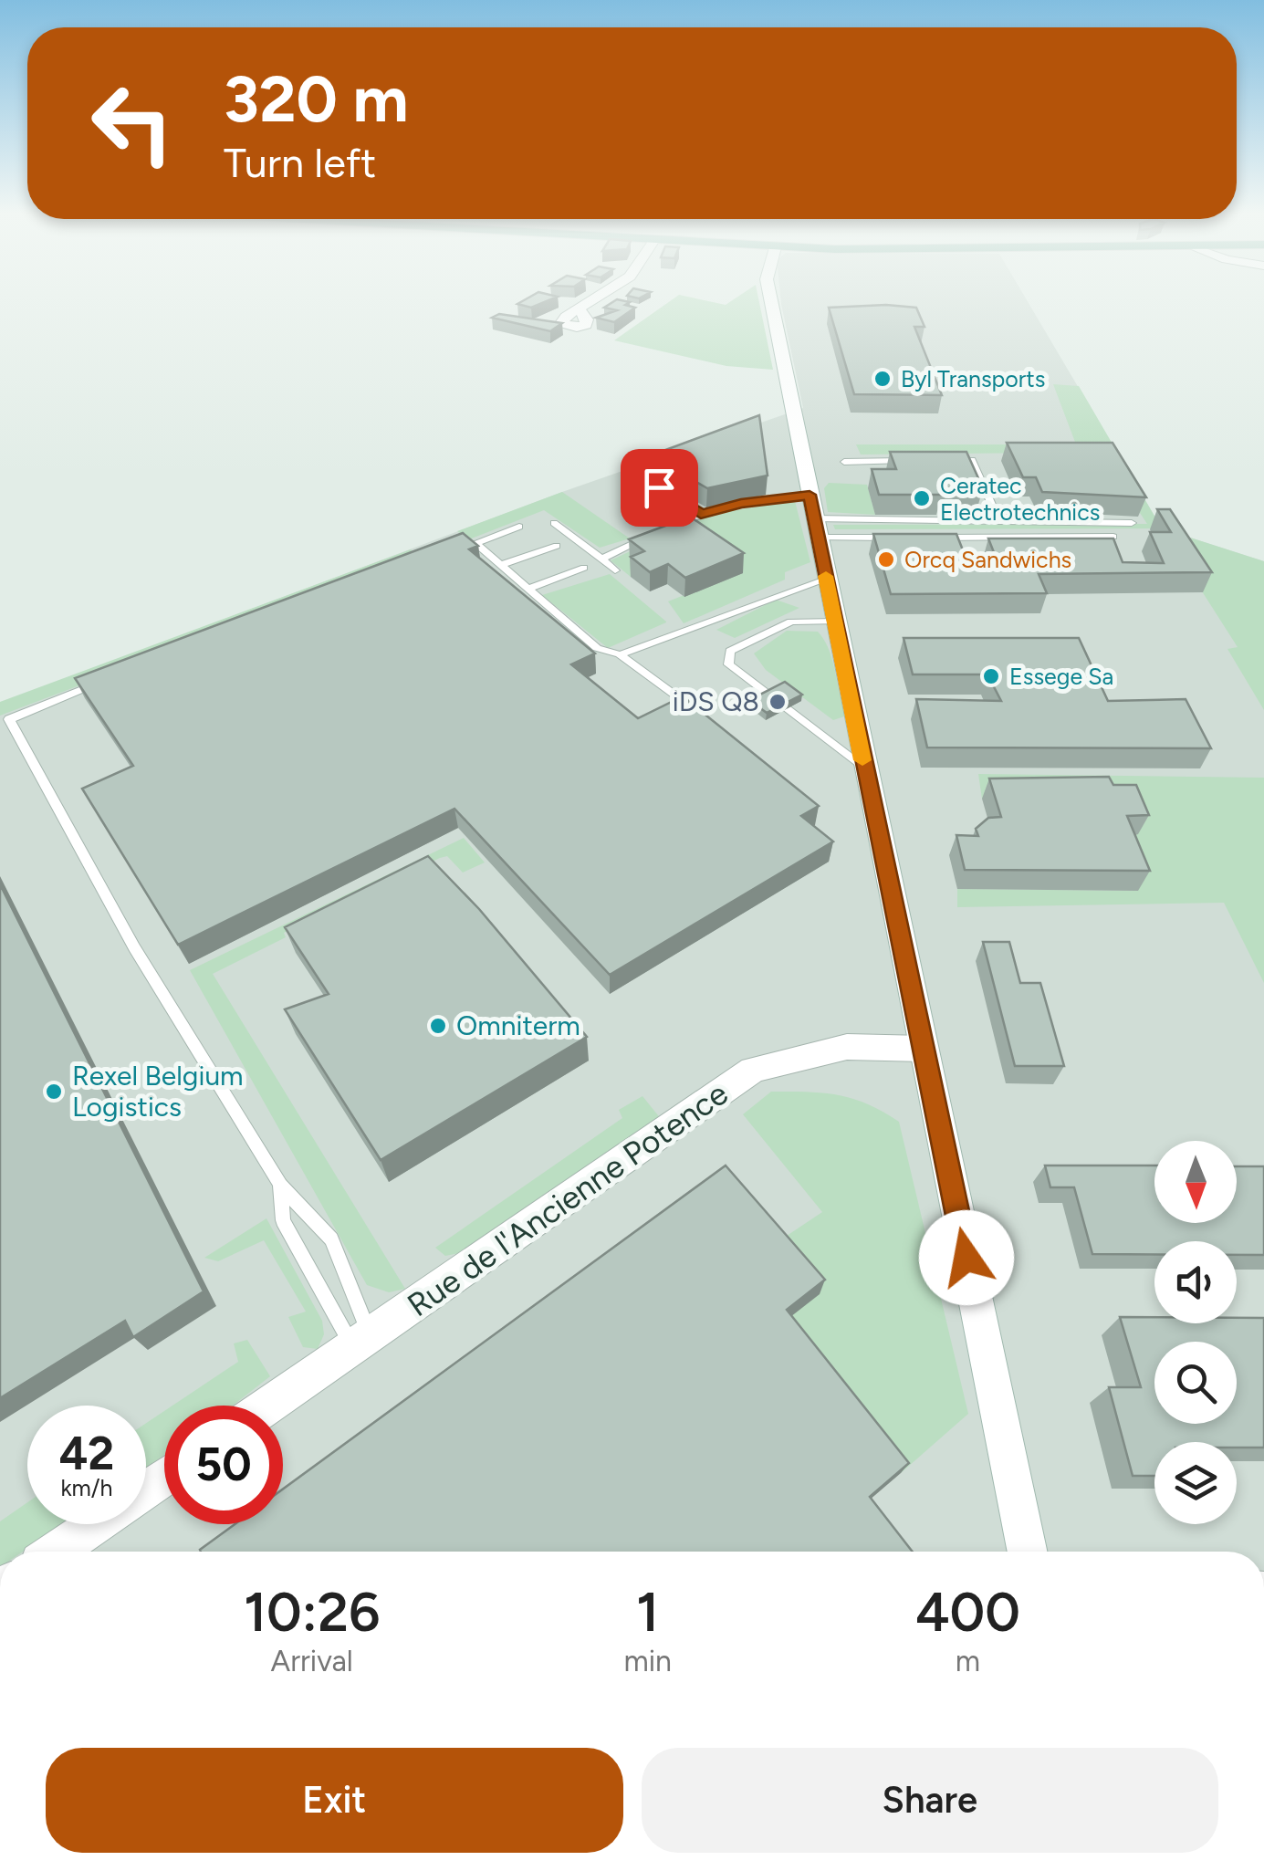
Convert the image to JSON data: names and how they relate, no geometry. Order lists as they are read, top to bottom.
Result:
{
  "streets": {
    "main road": ["Rue de l'Ancienne Potence"]
  },
  "places": [
    "Byl Transports",
    "Ceratec Electrotechnics",
    "Orcq Sandwichs",
    "Essege Sa",
    "iDS Q8",
    "Omniterm",
    "Rexel Belgium Logistics"
  ],
  "north": "bottom",
  "page": {
    "turn": ["320 m", "Turn left"],
    "speed": "42 km/h",
    "limit": "50",
    "eta": [
      "10:26",
      "Arrival",
      "1",
      "min",
      "400",
      "m"
    ],
    "buttons": ["Exit", "Share"]
  }
}
